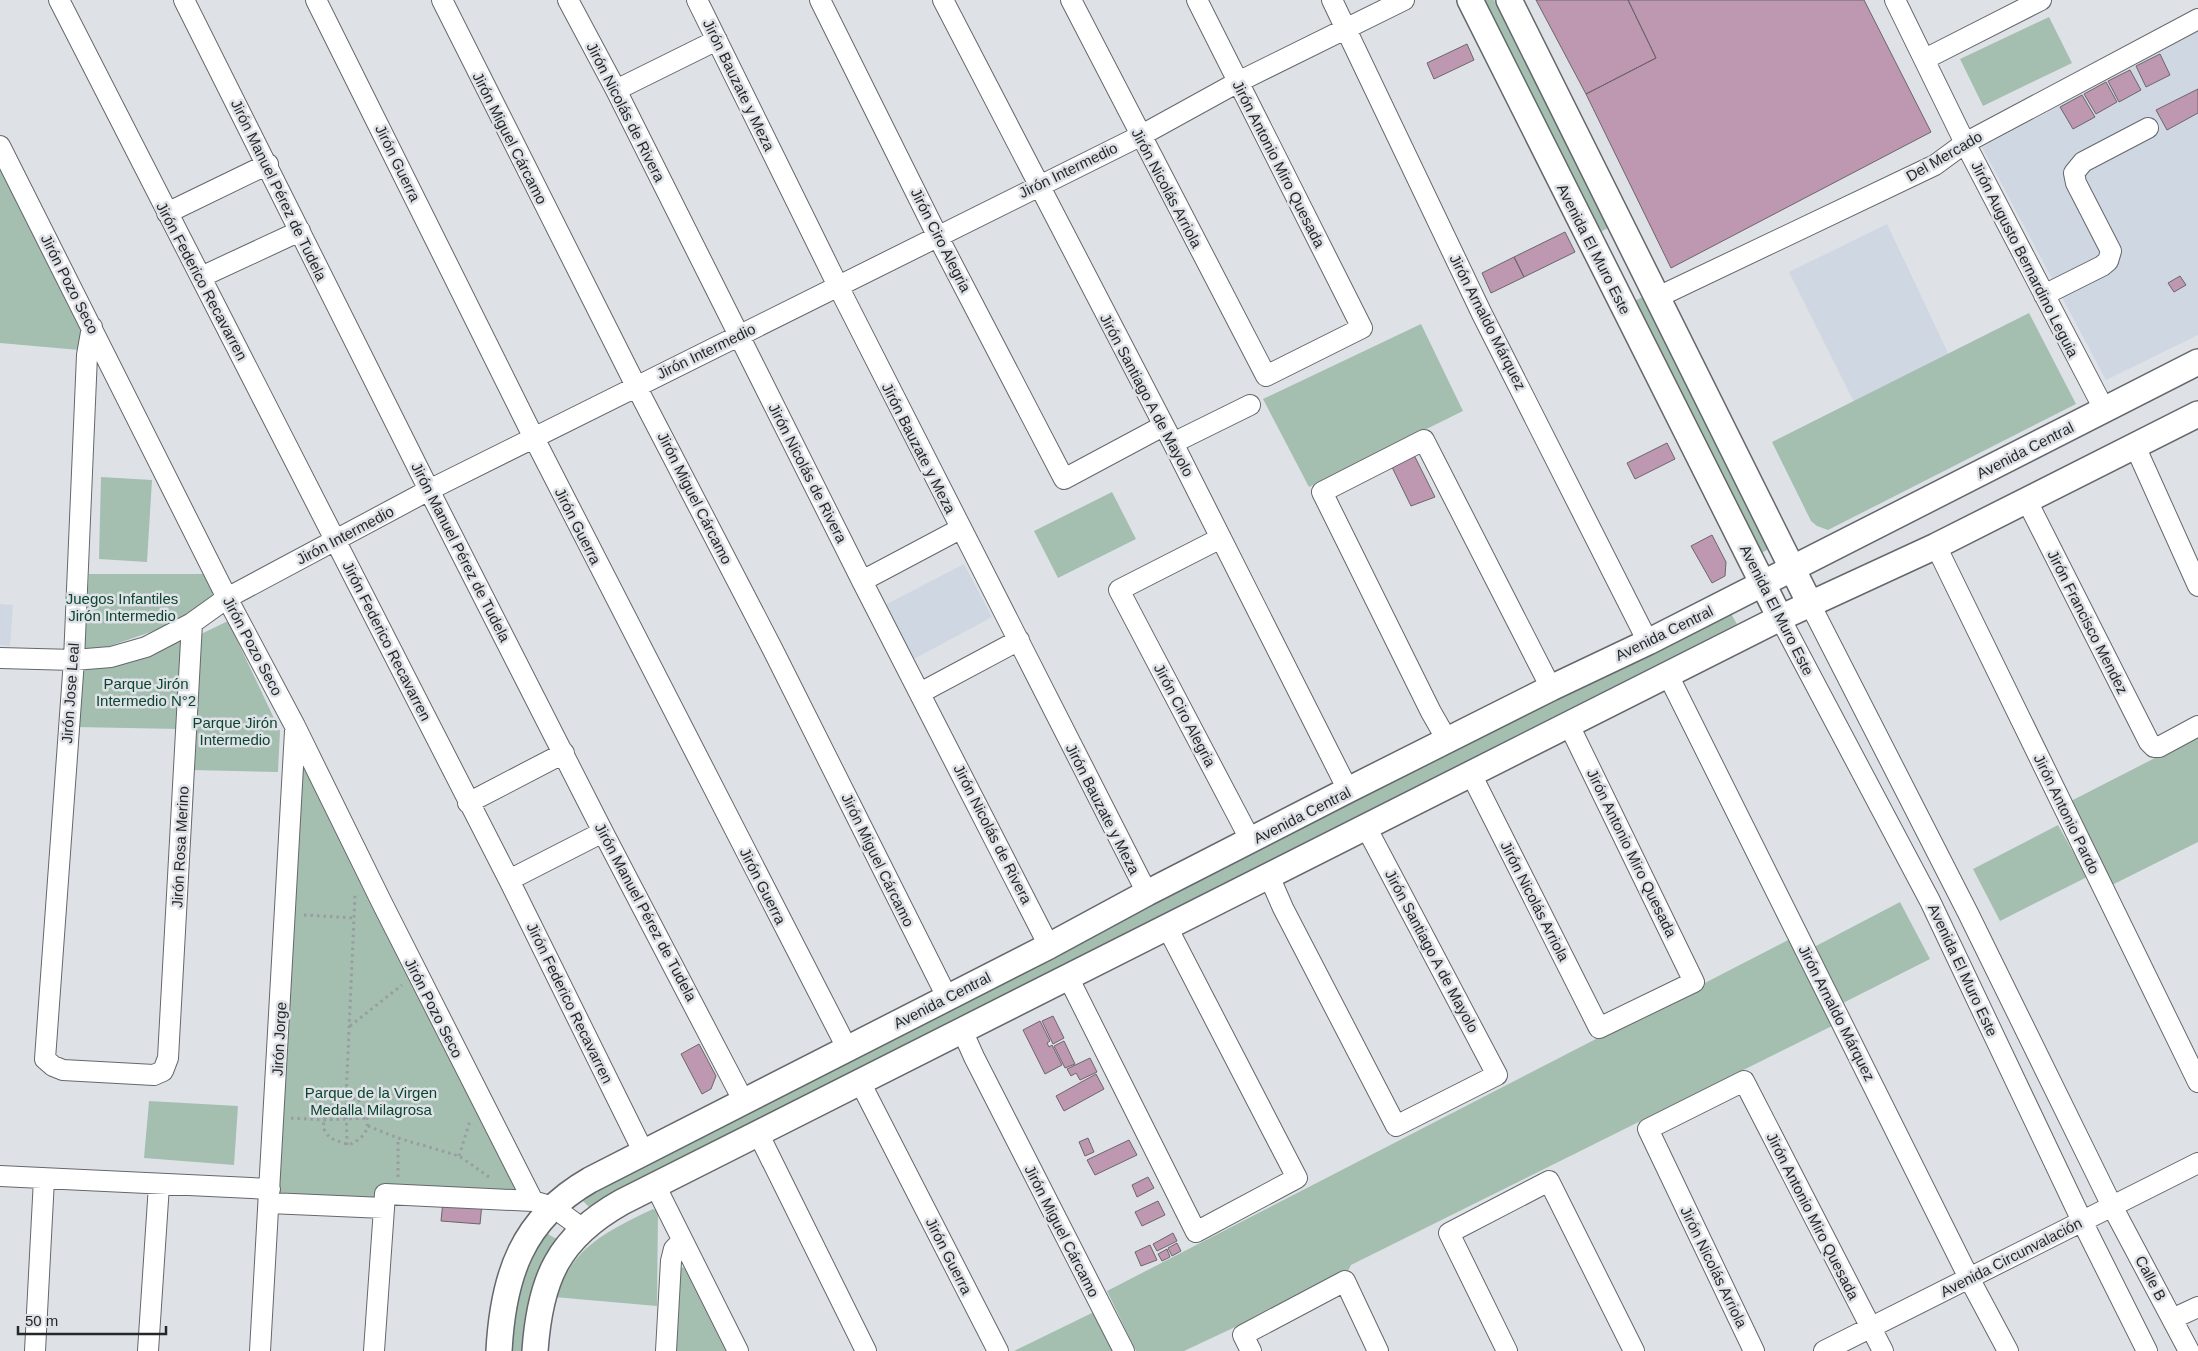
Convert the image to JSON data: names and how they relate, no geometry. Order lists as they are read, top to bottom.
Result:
{
  "streets": {
    "main road": ["Avenida El Muro Este", "Avenida Central"],
    "street": [
      "Jirón Bauzate y Meza",
      "Jirón Nicolás de Rivera",
      "Jirón Miguel Cárcamo",
      "Del Mercado",
      "Jirón Guerra",
      "Jirón Antonio Miro Quesada",
      "Jirón Intermedio",
      "Jirón Nicolás Arriola",
      "Jirón Manuel Pérez de Tudela",
      "Jirón Ciro Alegria",
      "Jirón Augusto Bernardino Leguia",
      "Jirón Federico Recavarren",
      "Jirón Pozo Seco",
      "Jirón Arnaldo Márquez",
      "Jirón Santiago A de Mayolo",
      "Jirón Francisco Mendez",
      "Jirón Jose Leal",
      "Jirón Antonio Pardo",
      "Jirón Rosa Merino",
      "Jirón Jorge",
      "Avenida Circunvalación",
      "Calle B"
    ]
  },
  "crossings": [
    ["Jirón Bauzate y Meza", "Jirón Intermedio"],
    ["Jirón Bauzate y Meza", "Avenida Central"],
    ["Jirón Nicolás de Rivera", "Jirón Intermedio"],
    ["Jirón Nicolás de Rivera", "Avenida Central"],
    ["Jirón Miguel Cárcamo", "Jirón Intermedio"],
    ["Jirón Miguel Cárcamo", "Avenida Central"],
    ["Del Mercado", "Avenida El Muro Este"],
    ["Del Mercado", "Jirón Augusto Bernardino Leguia"],
    ["Jirón Guerra", "Jirón Intermedio"],
    ["Jirón Guerra", "Avenida Central"],
    ["Jirón Antonio Miro Quesada", "Jirón Intermedio"],
    ["Jirón Antonio Miro Quesada", "Jirón Nicolás Arriola"],
    ["Jirón Antonio Miro Quesada", "Avenida Circunvalación"],
    ["Jirón Intermedio", "Jirón Nicolás Arriola"],
    ["Jirón Intermedio", "Jirón Manuel Pérez de Tudela"],
    ["Jirón Intermedio", "Jirón Ciro Alegria"],
    ["Jirón Intermedio", "Jirón Federico Recavarren"],
    ["Jirón Intermedio", "Jirón Pozo Seco"],
    ["Jirón Intermedio", "Jirón Arnaldo Márquez"],
    ["Jirón Intermedio", "Jirón Santiago A de Mayolo"],
    ["Jirón Intermedio", "Jirón Jose Leal"],
    ["Jirón Intermedio", "Jirón Rosa Merino"],
    ["Jirón Manuel Pérez de Tudela", "Avenida Central"],
    ["Jirón Ciro Alegria", "Jirón Santiago A de Mayolo"],
    ["Jirón Ciro Alegria", "Avenida Central"],
    ["Avenida El Muro Este", "Avenida Central"],
    ["Avenida El Muro Este", "Avenida Circunvalación"],
    ["Avenida El Muro Este", "Calle B"],
    ["Jirón Augusto Bernardino Leguia", "Avenida Central"],
    ["Jirón Federico Recavarren", "Avenida Central"],
    ["Jirón Pozo Seco", "Avenida Central"],
    ["Jirón Pozo Seco", "Jirón Jose Leal"],
    ["Jirón Pozo Seco", "Jirón Jorge"],
    ["Jirón Arnaldo Márquez", "Avenida Central"],
    ["Jirón Arnaldo Márquez", "Avenida Circunvalación"],
    ["Jirón Santiago A de Mayolo", "Avenida Central"],
    ["Jirón Jose Leal", "Jirón Rosa Merino"],
    ["Avenida Circunvalación", "Calle B"]
  ],
  "parks": [
    "Juegos Infantiles Jirón Intermedio",
    "Parque Jirón Intermedio N°2",
    "Parque Jirón Intermedio",
    "Parque de la Virgen Medalla Milagrosa"
  ],
  "scale_bar": "50 m"
}
